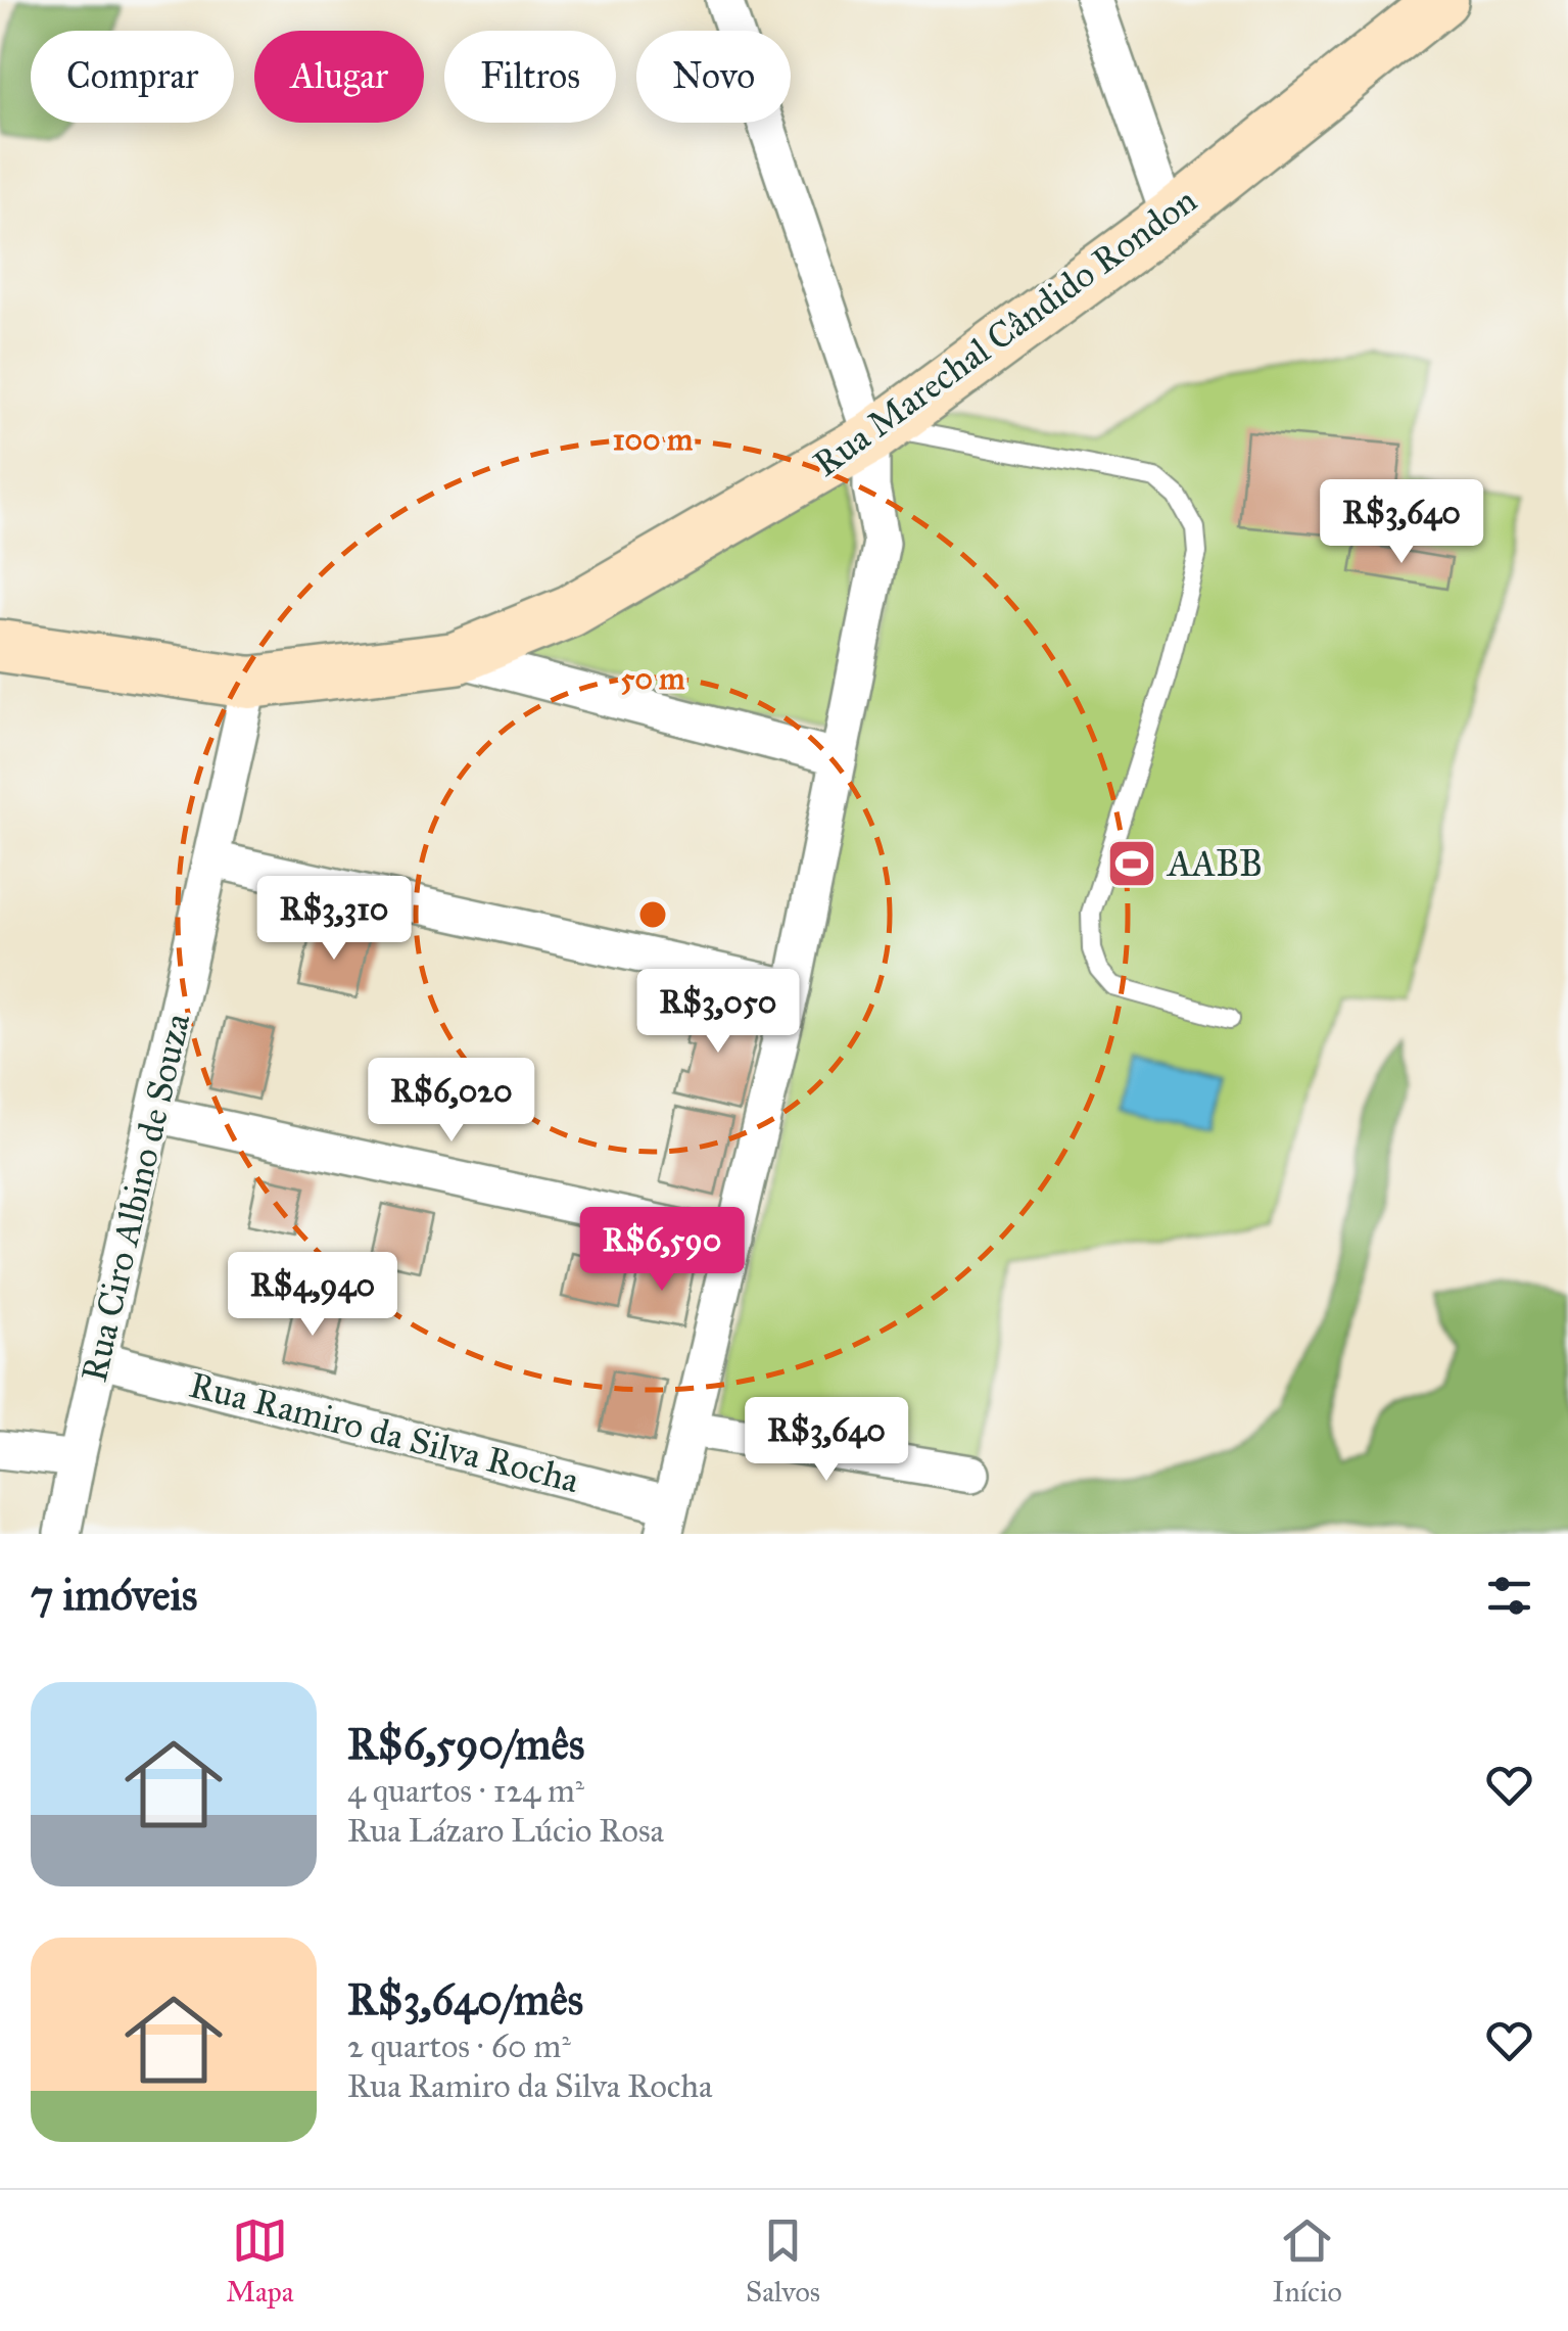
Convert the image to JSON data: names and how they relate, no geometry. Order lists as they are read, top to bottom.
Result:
{
  "streets": {
    "street": ["Rua Marechal Cândido Rondon", "Rua Ciro Albino de Souza", "Rua Ramiro da Silva Rocha"]
  },
  "crossings": [
    ["Rua Marechal Cândido Rondon", "Rua Ciro Albino de Souza"],
    ["Rua Ciro Albino de Souza", "Rua Ramiro da Silva Rocha"]
  ],
  "places": {
    "sports": ["AABB"]
  },
  "page": {
    "chip": [
      "Comprar",
      "Alugar",
      "Filtros",
      "Novo"
    ],
    "price": [
      "R$3,640",
      "R$3,310",
      "R$3,050",
      "R$6,020",
      "R$6,590",
      "R$4,940",
      "R$3,640"
    ],
    "heading": "7 imóveis",
    "list": [
      {
        "name": "R$6,590/mês",
        "note": "4 quartos · 124 m² · Rua Lázaro Lúcio Rosa"
      },
      {
        "name": "R$3,640/mês",
        "note": "2 quartos · 60 m² · Rua Ramiro da Silva Rocha"
      }
    ],
    "tabs": ["Mapa", "Salvos", "Início"]
  },
  "rings": ["100 m", "50 m"]
}
